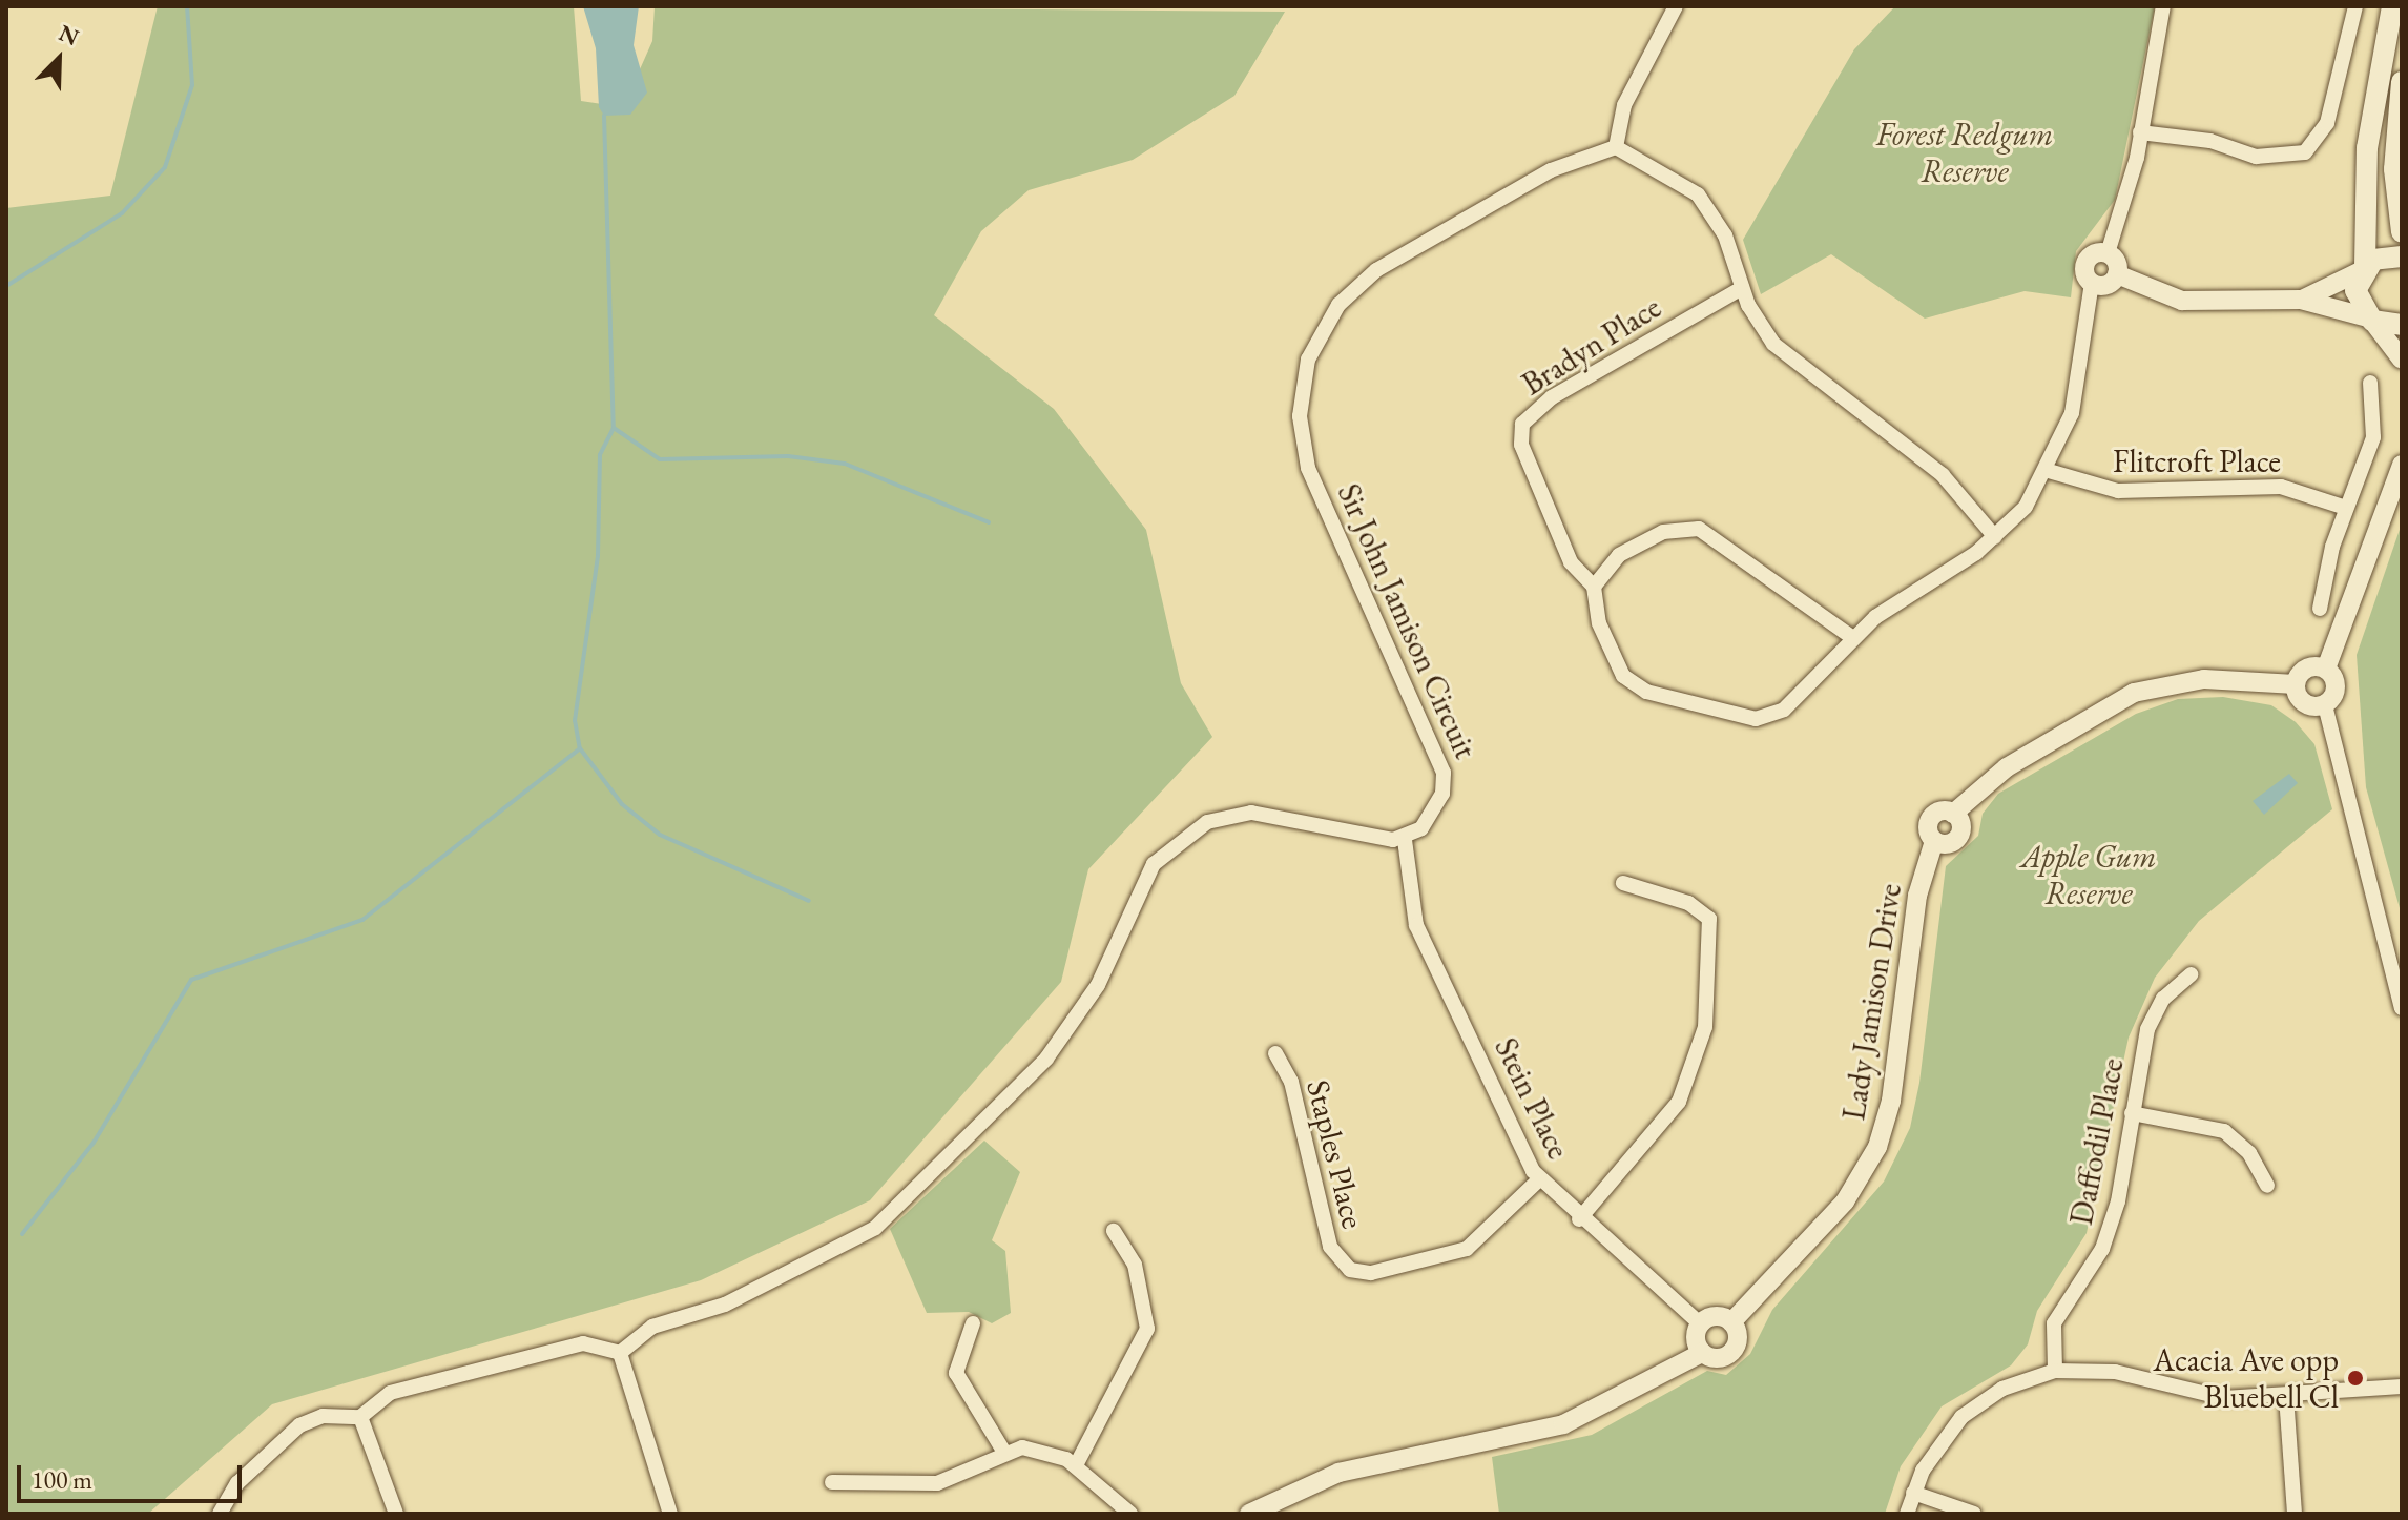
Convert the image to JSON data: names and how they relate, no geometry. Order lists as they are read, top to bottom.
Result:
{
  "streets": {
    "street": [
      "Bradyn Place",
      "Flitcroft Place",
      "Sir John Jamison Circuit",
      "Lady Jamison Drive",
      "Stein Place",
      "Daffodil Place",
      "Staples Place"
    ]
  },
  "crossings": [
    ["Sir John Jamison Circuit", "Stein Place"],
    ["Lady Jamison Drive", "Stein Place"],
    ["Stein Place", "Staples Place"]
  ],
  "parks": ["Forest Redgum Reserve", "Apple Gum Reserve"],
  "places": ["Acacia Ave opp Bluebell Cl"],
  "scale_bar": "100 m",
  "north": "top right"
}
